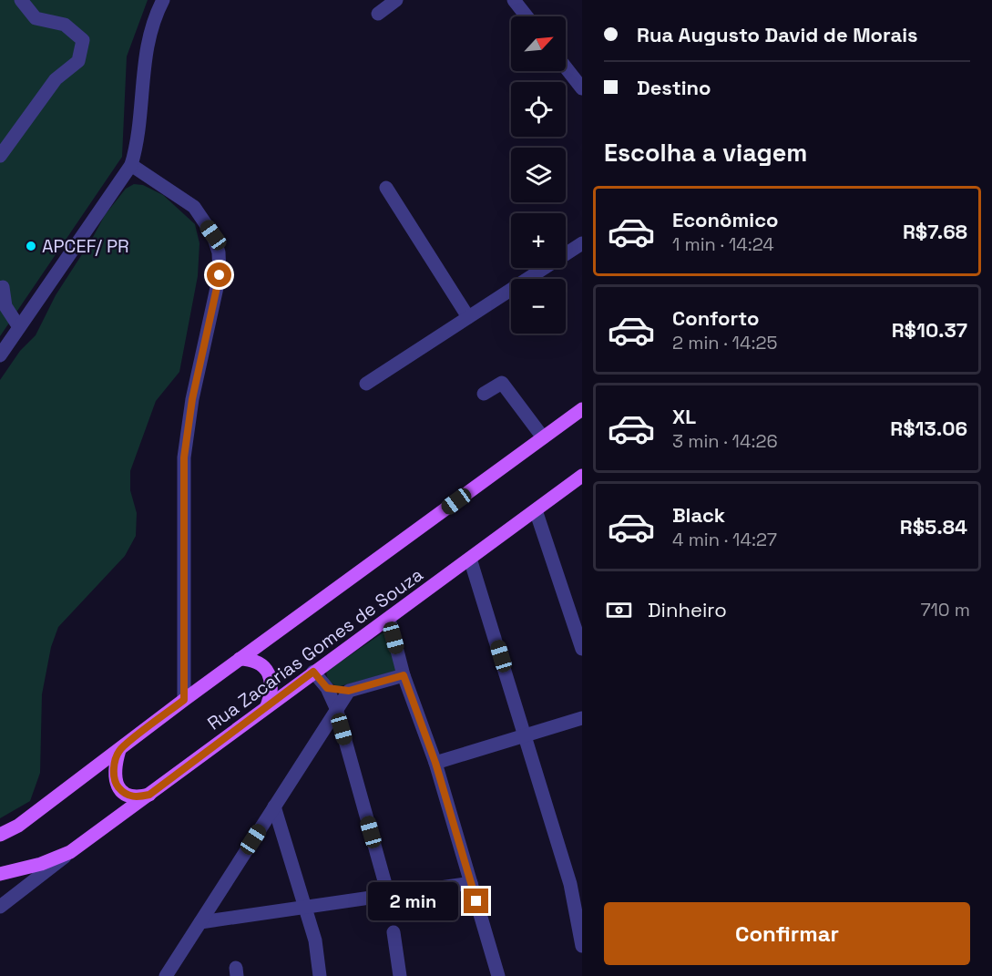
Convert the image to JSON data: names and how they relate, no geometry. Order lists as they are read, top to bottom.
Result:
{
  "streets": {
    "main road": ["Rua Zacarias Gomes de Souza"]
  },
  "places": ["APCEF/ PR"],
  "north": "top right",
  "page": {
    "banner": ["Rua Augusto David de Morais", "Destino"],
    "map_buttons": ["+", "−"],
    "heading": "Escolha a viagem",
    "list": [
      {
        "name": "Econômico",
        "note": "1 min · 14:24",
        "value": "R$7.68"
      },
      {
        "name": "Conforto",
        "note": "2 min · 14:25",
        "value": "R$10.37"
      },
      {
        "name": "XL",
        "note": "3 min · 14:26",
        "value": "R$13.06"
      },
      {
        "name": "Black",
        "note": "4 min · 14:27",
        "value": "R$5.84"
      }
    ],
    "pay": ["Dinheiro", "710 m"],
    "bubble": "2 min",
    "buttons": "Confirmar"
  }
}
